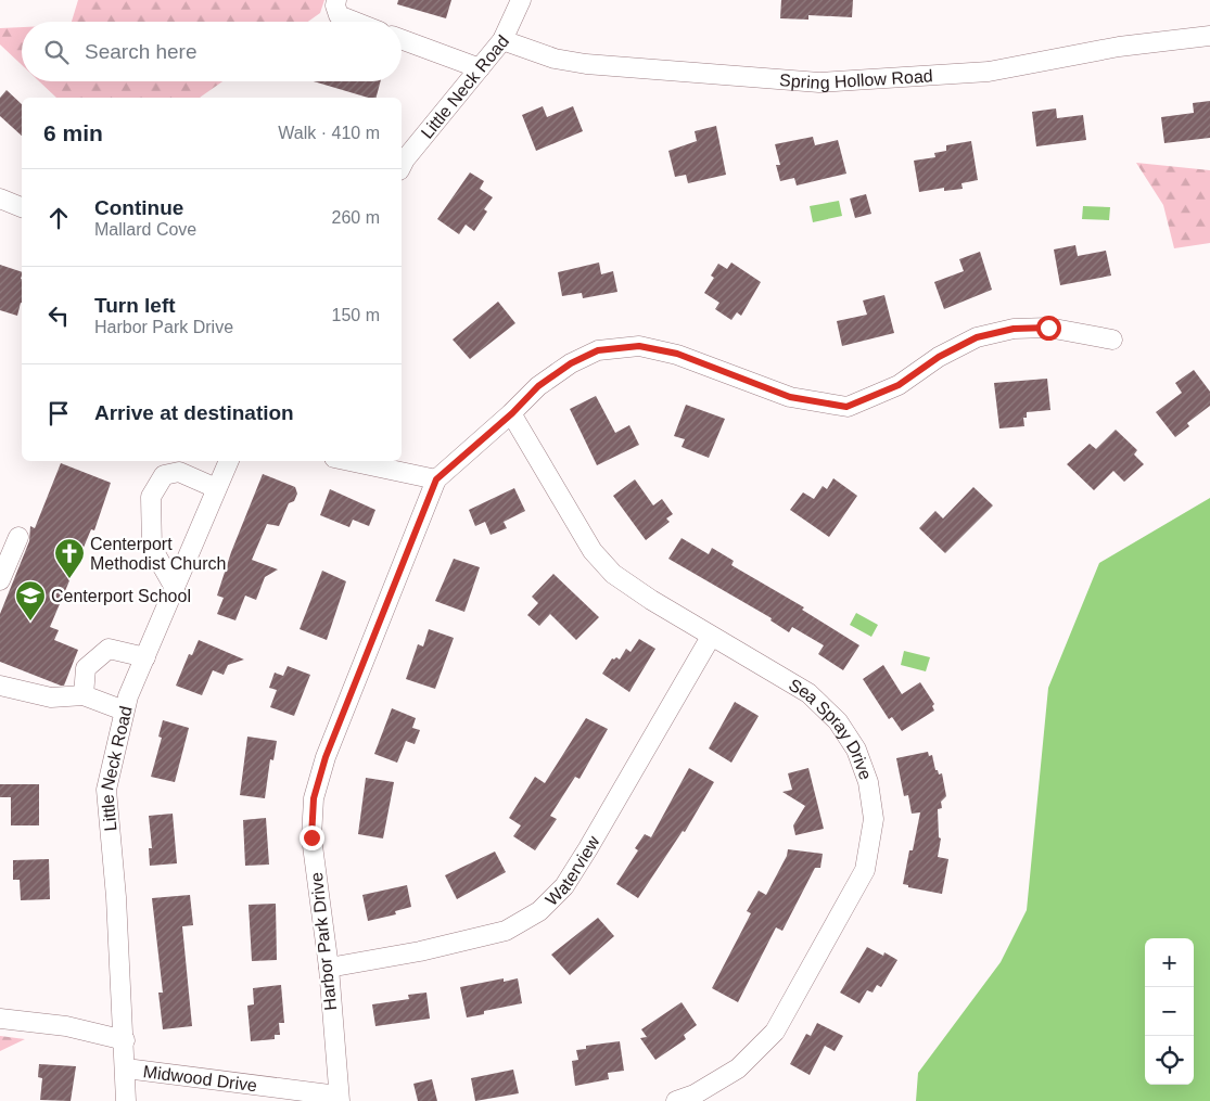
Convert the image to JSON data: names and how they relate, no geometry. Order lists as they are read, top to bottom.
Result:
{
  "streets": {
    "street": [
      "Spring Hollow Road",
      "Little Neck Road",
      "Sea Spray Drive",
      "Waterview",
      "Harbor Park Drive",
      "Midwood Drive"
    ]
  },
  "crossings": [
    ["Spring Hollow Road", "Little Neck Road"],
    ["Little Neck Road", "Midwood Drive"],
    ["Sea Spray Drive", "Waterview"],
    ["Waterview", "Harbor Park Drive"],
    ["Harbor Park Drive", "Midwood Drive"]
  ],
  "places": {
    "church": ["Centerport Methodist Church"],
    "school or university": ["Centerport School"]
  },
  "page": {
    "search": "Search here",
    "heading": ["6 min", "Walk · 410 m"],
    "list": [
      ["Continue", "Mallard Cove", "260 m"],
      ["Turn left", "Harbor Park Drive", "150 m"],
      "Arrive at destination"
    ],
    "map_buttons": ["+", "−"]
  }
}
